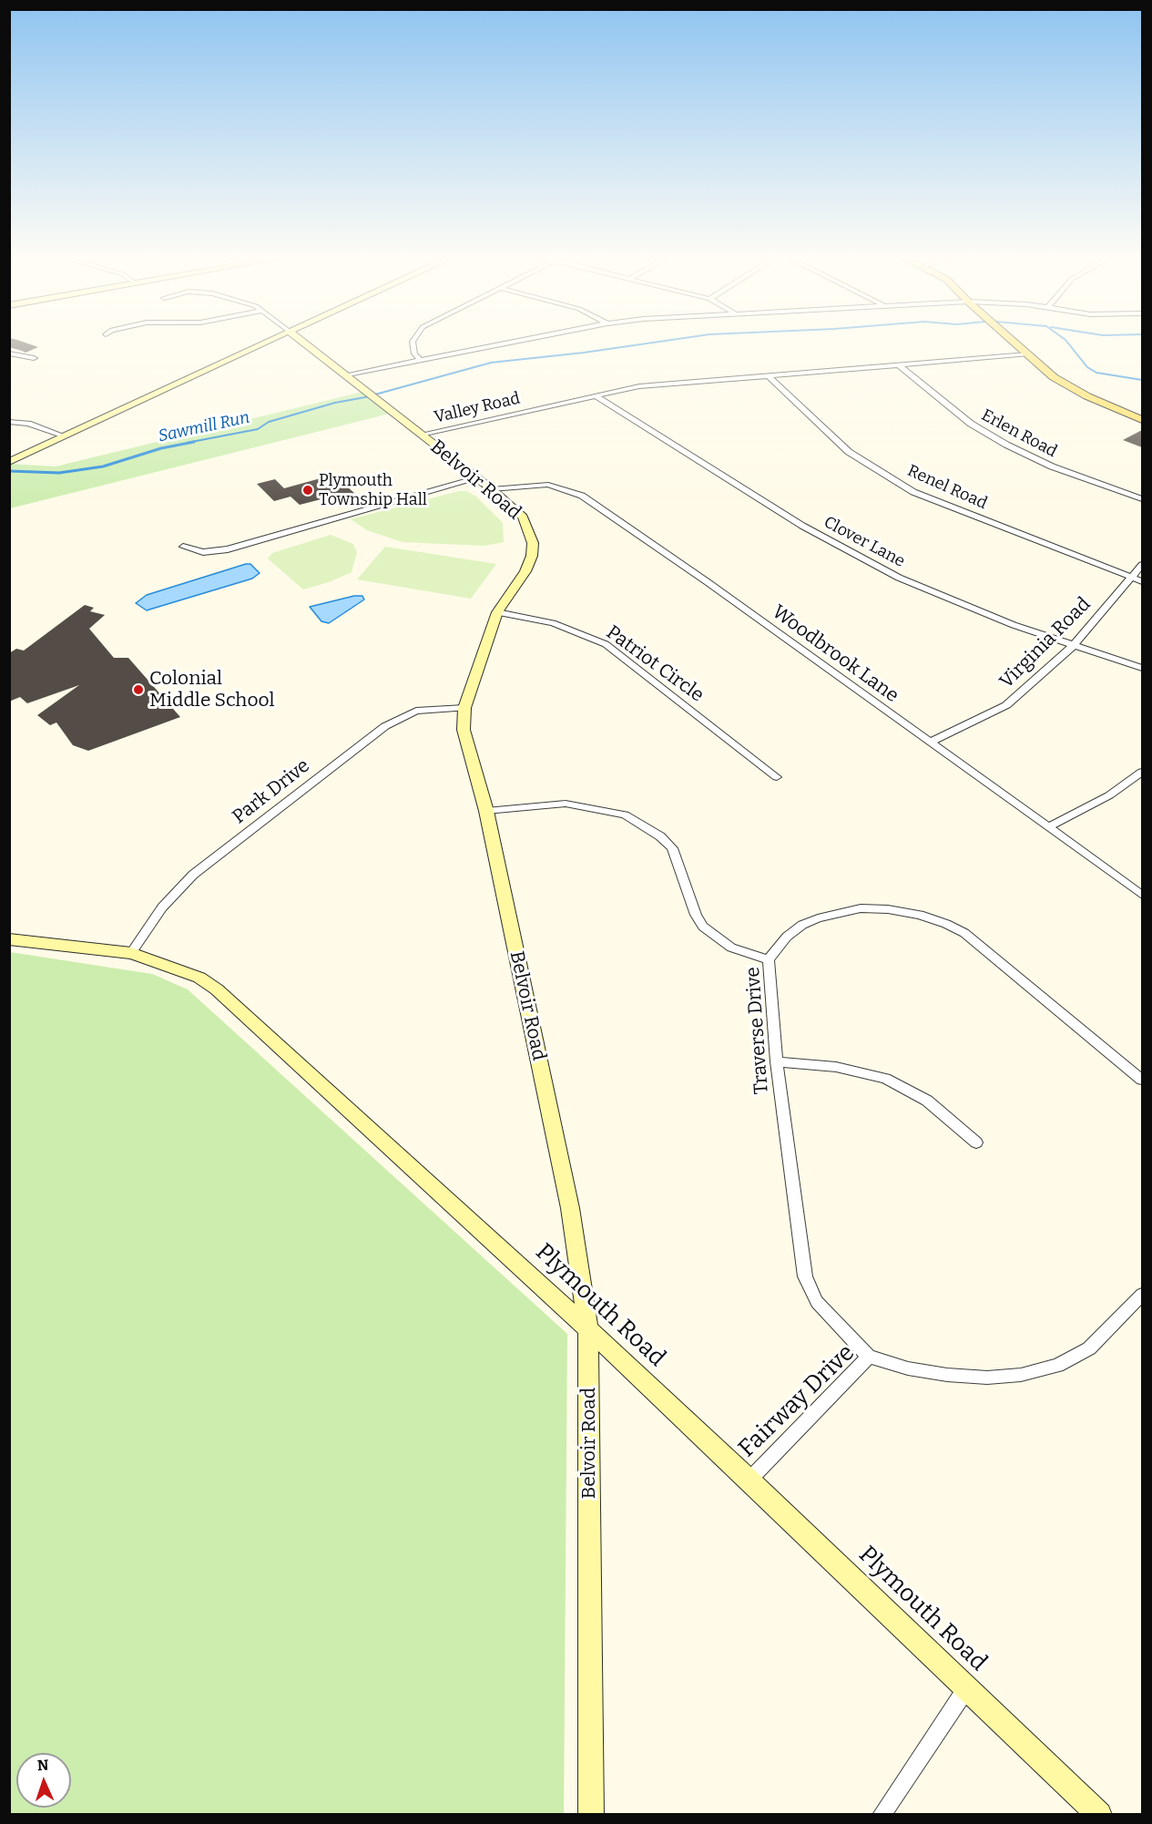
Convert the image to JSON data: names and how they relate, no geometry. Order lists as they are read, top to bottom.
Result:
{
  "streets": {
    "street": [
      "Valley Road",
      "Erlen Road",
      "Belvoir Road",
      "Renel Road",
      "Clover Lane",
      "Virginia Road",
      "Woodbrook Lane",
      "Patriot Circle",
      "Park Drive",
      "Traverse Drive",
      "Plymouth Road",
      "Fairway Drive"
    ]
  },
  "crossings": [
    ["Valley Road", "Erlen Road"],
    ["Valley Road", "Belvoir Road"],
    ["Valley Road", "Renel Road"],
    ["Valley Road", "Clover Lane"],
    ["Belvoir Road", "Woodbrook Lane"],
    ["Belvoir Road", "Patriot Circle"],
    ["Belvoir Road", "Park Drive"],
    ["Belvoir Road", "Plymouth Road"],
    ["Renel Road", "Virginia Road"],
    ["Clover Lane", "Virginia Road"],
    ["Virginia Road", "Woodbrook Lane"],
    ["Park Drive", "Plymouth Road"],
    ["Traverse Drive", "Fairway Drive"],
    ["Plymouth Road", "Fairway Drive"]
  ],
  "water": ["Sawmill Run"],
  "places": ["Plymouth Township Hall", "Colonial Middle School"],
  "north": "top"
}
